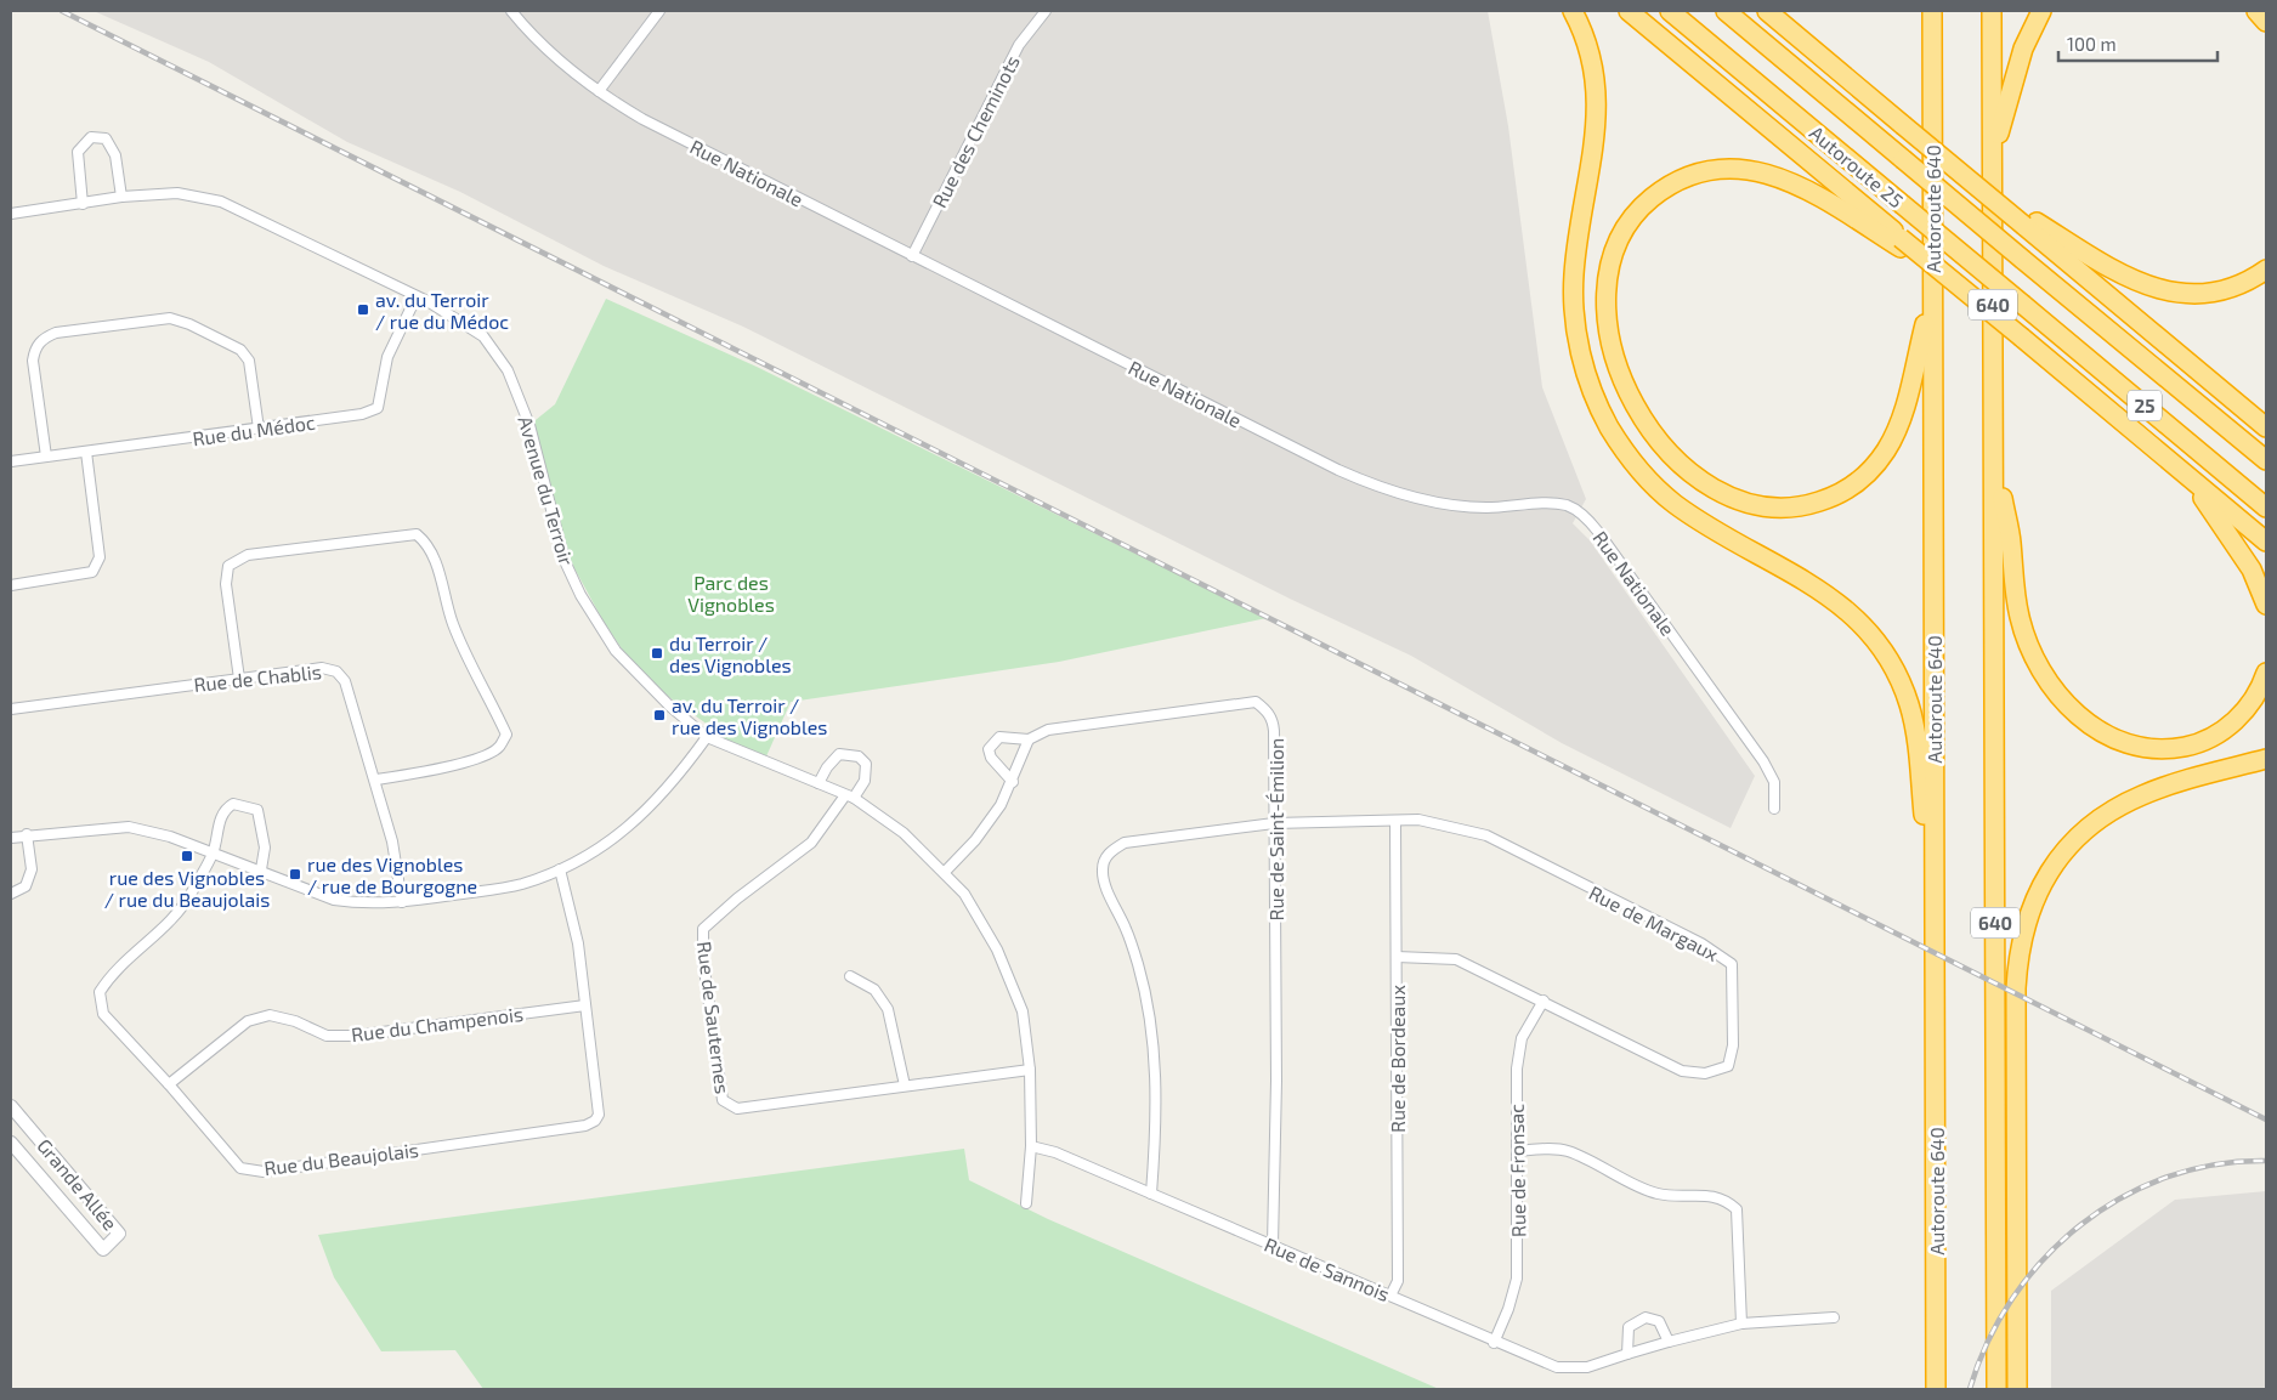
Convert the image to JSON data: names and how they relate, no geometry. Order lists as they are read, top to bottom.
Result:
{
  "streets": {
    "highway": [
      "Autoroute 25",
      "Autoroute 640",
      "640",
      "25"
    ],
    "street": [
      "Rue des Cheminots",
      "Rue Nationale",
      "Rue du Médoc",
      "Avenue du Terroir",
      "Rue de Chablis",
      "Rue de Saint-Émilion",
      "Rue de Margaux",
      "Rue de Sauternes",
      "Rue du Champenois",
      "Rue de Bordeaux",
      "Rue du Beaujolais",
      "Rue de Fronsac",
      "Grande Allée",
      "Rue de Sannois"
    ]
  },
  "crossings": [
    ["Rue des Cheminots", "Rue Nationale"],
    ["Rue du Médoc", "Avenue du Terroir"],
    ["Avenue du Terroir", "Rue de Sauternes"],
    ["Avenue du Terroir", "Rue de Sannois"],
    ["Rue de Saint-Émilion", "Rue de Margaux"],
    ["Rue de Saint-Émilion", "Rue de Sannois"],
    ["Rue de Margaux", "Rue de Bordeaux"],
    ["Rue de Margaux", "Rue de Fronsac"],
    ["Rue de Margaux", "Rue de Sannois"],
    ["Rue du Champenois", "Rue du Beaujolais"],
    ["Rue de Bordeaux", "Rue de Sannois"],
    ["Rue de Fronsac", "Rue de Sannois"]
  ],
  "parks": ["Parc des Vignobles"],
  "places": {
    "transit": [
      "av. du Terroir / rue du Médoc",
      "du Terroir / des Vignobles",
      "av. du Terroir / rue des Vignobles",
      "rue des Vignobles / rue du Beaujolais",
      "rue des Vignobles / rue de Bourgogne"
    ]
  },
  "scale_bar": "100 m"
}
